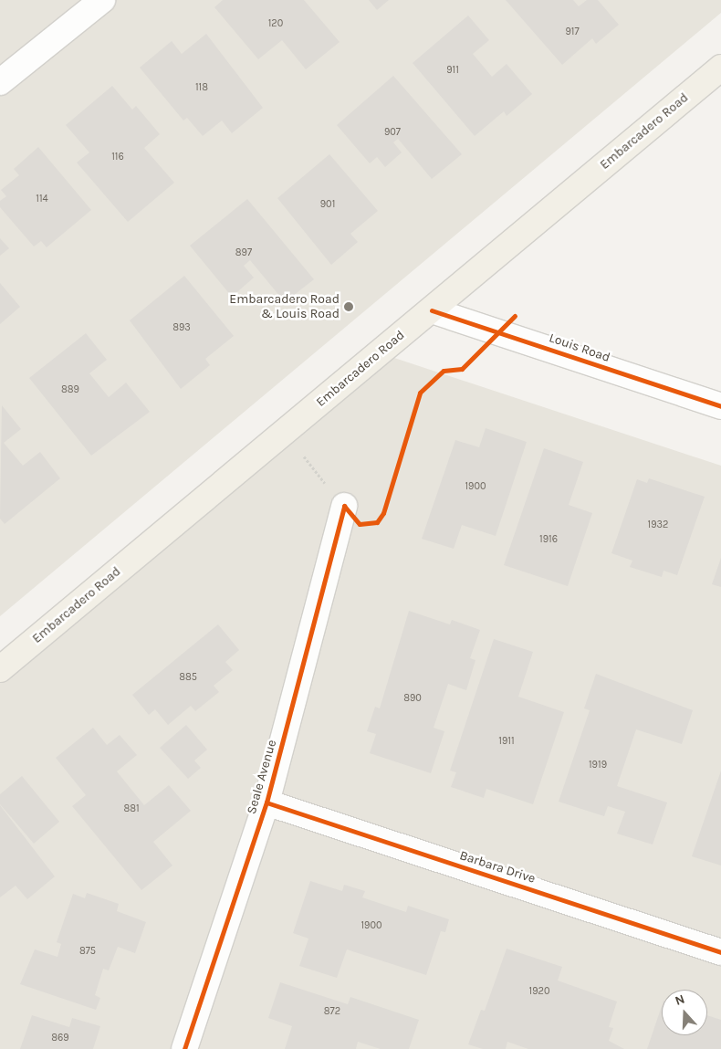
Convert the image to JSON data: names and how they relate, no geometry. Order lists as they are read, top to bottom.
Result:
{
  "streets": {
    "main road": ["Embarcadero Road"],
    "street": ["Louis Road", "Seale Avenue", "Barbara Drive"]
  },
  "crossings": [
    ["Embarcadero Road", "Louis Road"],
    ["Seale Avenue", "Barbara Drive"]
  ],
  "places": ["Embarcadero Road & Louis Road"],
  "house_numbers": [
    "120",
    "917",
    "911",
    "118",
    "907",
    "116",
    "114",
    "901",
    "897",
    "893",
    "889",
    "1900",
    "1932",
    "1916",
    "885",
    "890",
    "1911",
    "1919",
    "881",
    "1900",
    "875",
    "1920",
    "872",
    "869"
  ],
  "north": "top"
}
